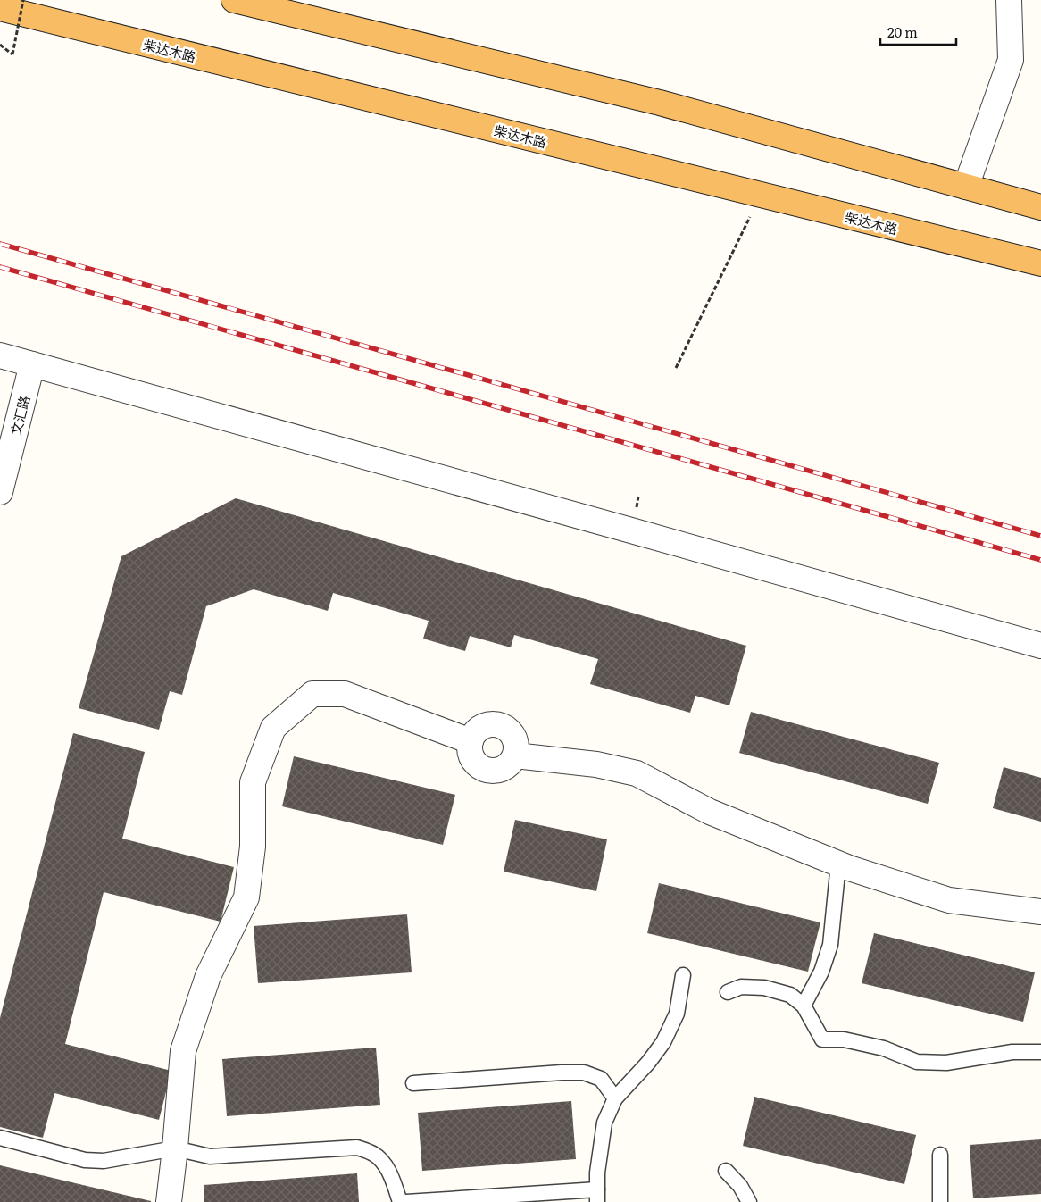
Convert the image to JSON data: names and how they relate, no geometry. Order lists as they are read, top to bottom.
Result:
{
  "streets": {
    "highway": ["柴达木路"],
    "street": ["文汇路"]
  },
  "scale_bar": "20 m"
}
